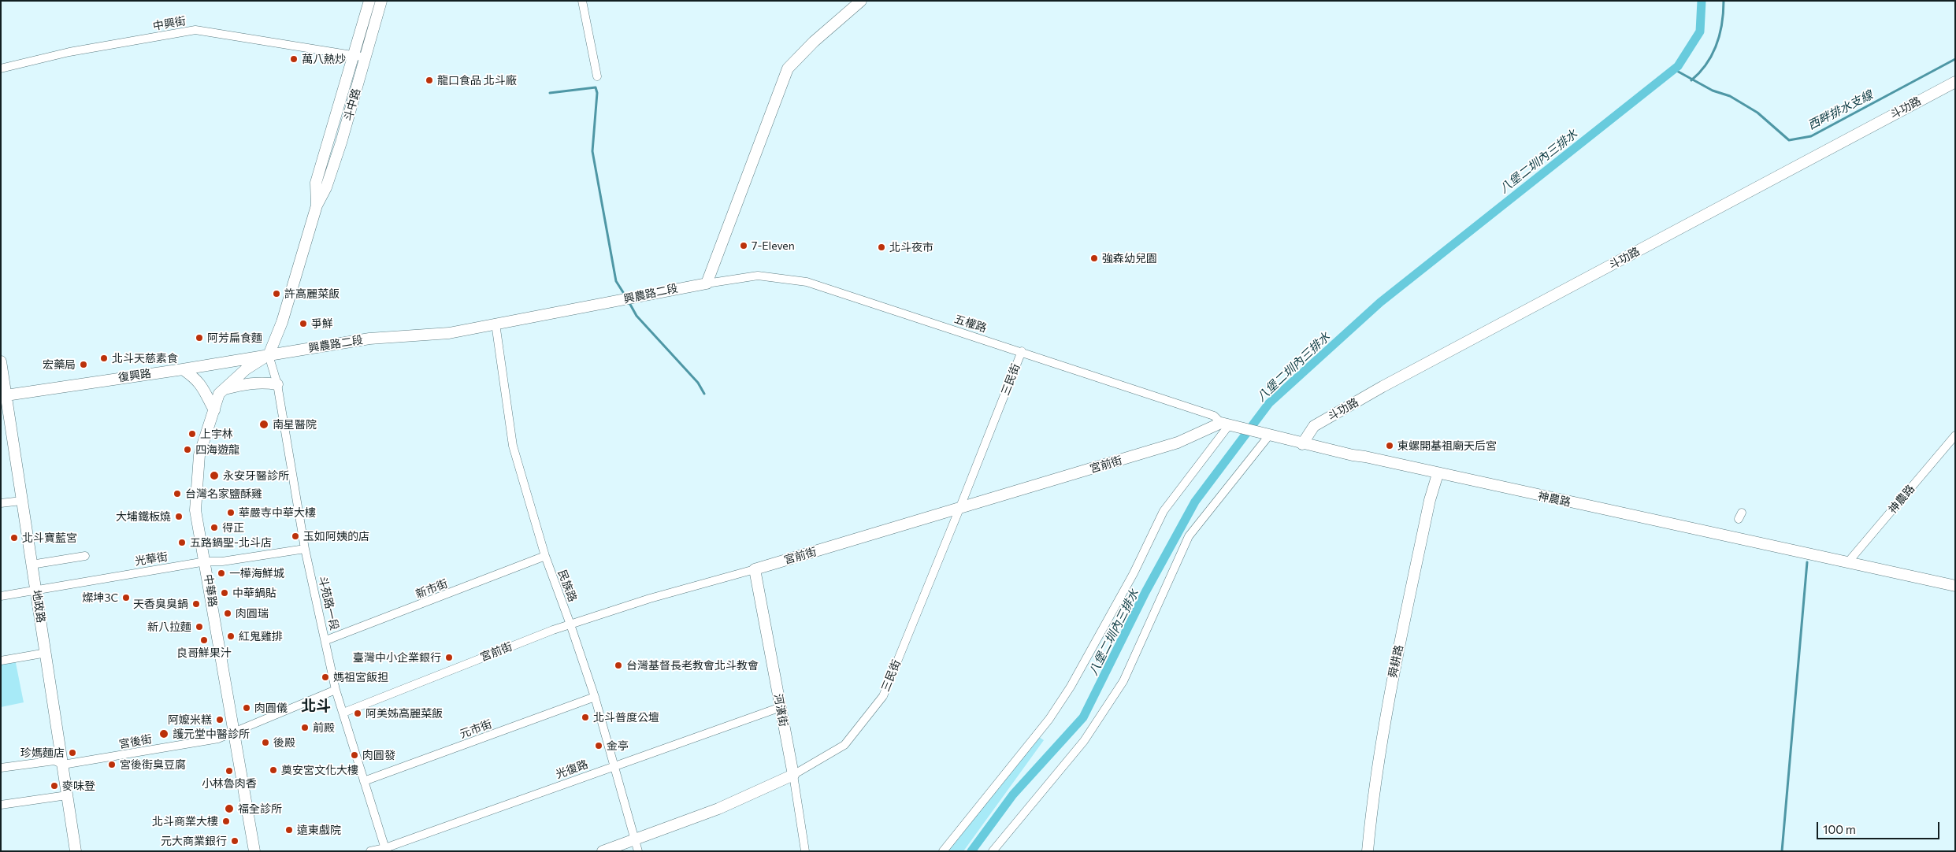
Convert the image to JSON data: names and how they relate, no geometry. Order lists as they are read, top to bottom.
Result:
{
  "streets": {
    "street": [
      "中興街",
      "斗中路",
      "斗功路",
      "興農路二段",
      "五權路",
      "復興路",
      "三民街",
      "宮前街",
      "神農路",
      "光華街",
      "民族路",
      "新市街",
      "中華路",
      "斗苑路一段",
      "地政路",
      "舜耕路",
      "河濱街",
      "元市街",
      "宮後街",
      "光復路"
    ]
  },
  "crossings": [
    ["中興街", "斗中路"],
    ["斗中路", "興農路二段"],
    ["斗中路", "復興路"],
    ["斗中路", "中華路"],
    ["斗中路", "斗苑路一段"],
    ["斗功路", "神農路"],
    ["興農路二段", "五權路"],
    ["興農路二段", "復興路"],
    ["興農路二段", "民族路"],
    ["興農路二段", "中華路"],
    ["興農路二段", "斗苑路一段"],
    ["五權路", "三民街"],
    ["五權路", "宮前街"],
    ["復興路", "中華路"],
    ["復興路", "斗苑路一段"],
    ["復興路", "地政路"],
    ["三民街", "宮前街"],
    ["三民街", "民族路"],
    ["三民街", "河濱街"],
    ["宮前街", "民族路"],
    ["宮前街", "斗苑路一段"],
    ["宮前街", "河濱街"],
    ["神農路", "舜耕路"],
    ["光華街", "中華路"],
    ["光華街", "斗苑路一段"],
    ["光華街", "地政路"],
    ["民族路", "新市街"],
    ["民族路", "元市街"],
    ["民族路", "光復路"],
    ["新市街", "斗苑路一段"],
    ["中華路", "斗苑路一段"],
    ["中華路", "宮後街"],
    ["斗苑路一段", "元市街"],
    ["斗苑路一段", "宮後街"],
    ["斗苑路一段", "光復路"],
    ["地政路", "宮後街"],
    ["河濱街", "光復路"]
  ],
  "districts": ["北斗"],
  "water": ["西畔排水支線", "八堡二圳內三排水"],
  "places": [
    "萬八熱炒",
    "龍口食品 北斗廠",
    "7-Eleven",
    "北斗夜市",
    "強森幼兒園",
    "許高麗菜飯",
    "爭鮮",
    "阿芳扁食麵",
    "北斗天慈素食",
    "宏藥局",
    "南星醫院",
    "上宇林",
    "東螺開基祖廟天后宮",
    "四海遊龍",
    "永安牙醫診所",
    "台灣名家鹽酥雞",
    "華嚴寺中華大樓",
    "大埔鐵板燒",
    "得正",
    "玉如阿姨的店",
    "北斗寶藍宮",
    "五路鍋聖-北斗店",
    "一樺海鮮城",
    "中華鍋貼",
    "燦坤3C",
    "天香臭臭鍋",
    "肉圓瑞",
    "新八拉麵",
    "紅鬼雞排",
    "良哥鮮果汁",
    "臺灣中小企業銀行",
    "台灣基督長老教會北斗教會",
    "媽祖宮飯担",
    "肉圓儀",
    "阿美姊高麗菜飯",
    "北斗普度公壇",
    "阿嬤米糕",
    "前殿",
    "護元堂中醫診所",
    "後殿",
    "金亭",
    "珍媽麵店",
    "肉圓發",
    "宮後街臭豆腐",
    "奠安宮文化大樓",
    "小林魯肉香",
    "麥味登",
    "福全診所",
    "北斗商業大樓",
    "遠東戲院",
    "元大商業銀行"
  ],
  "scale_bar": "100 m"
}
